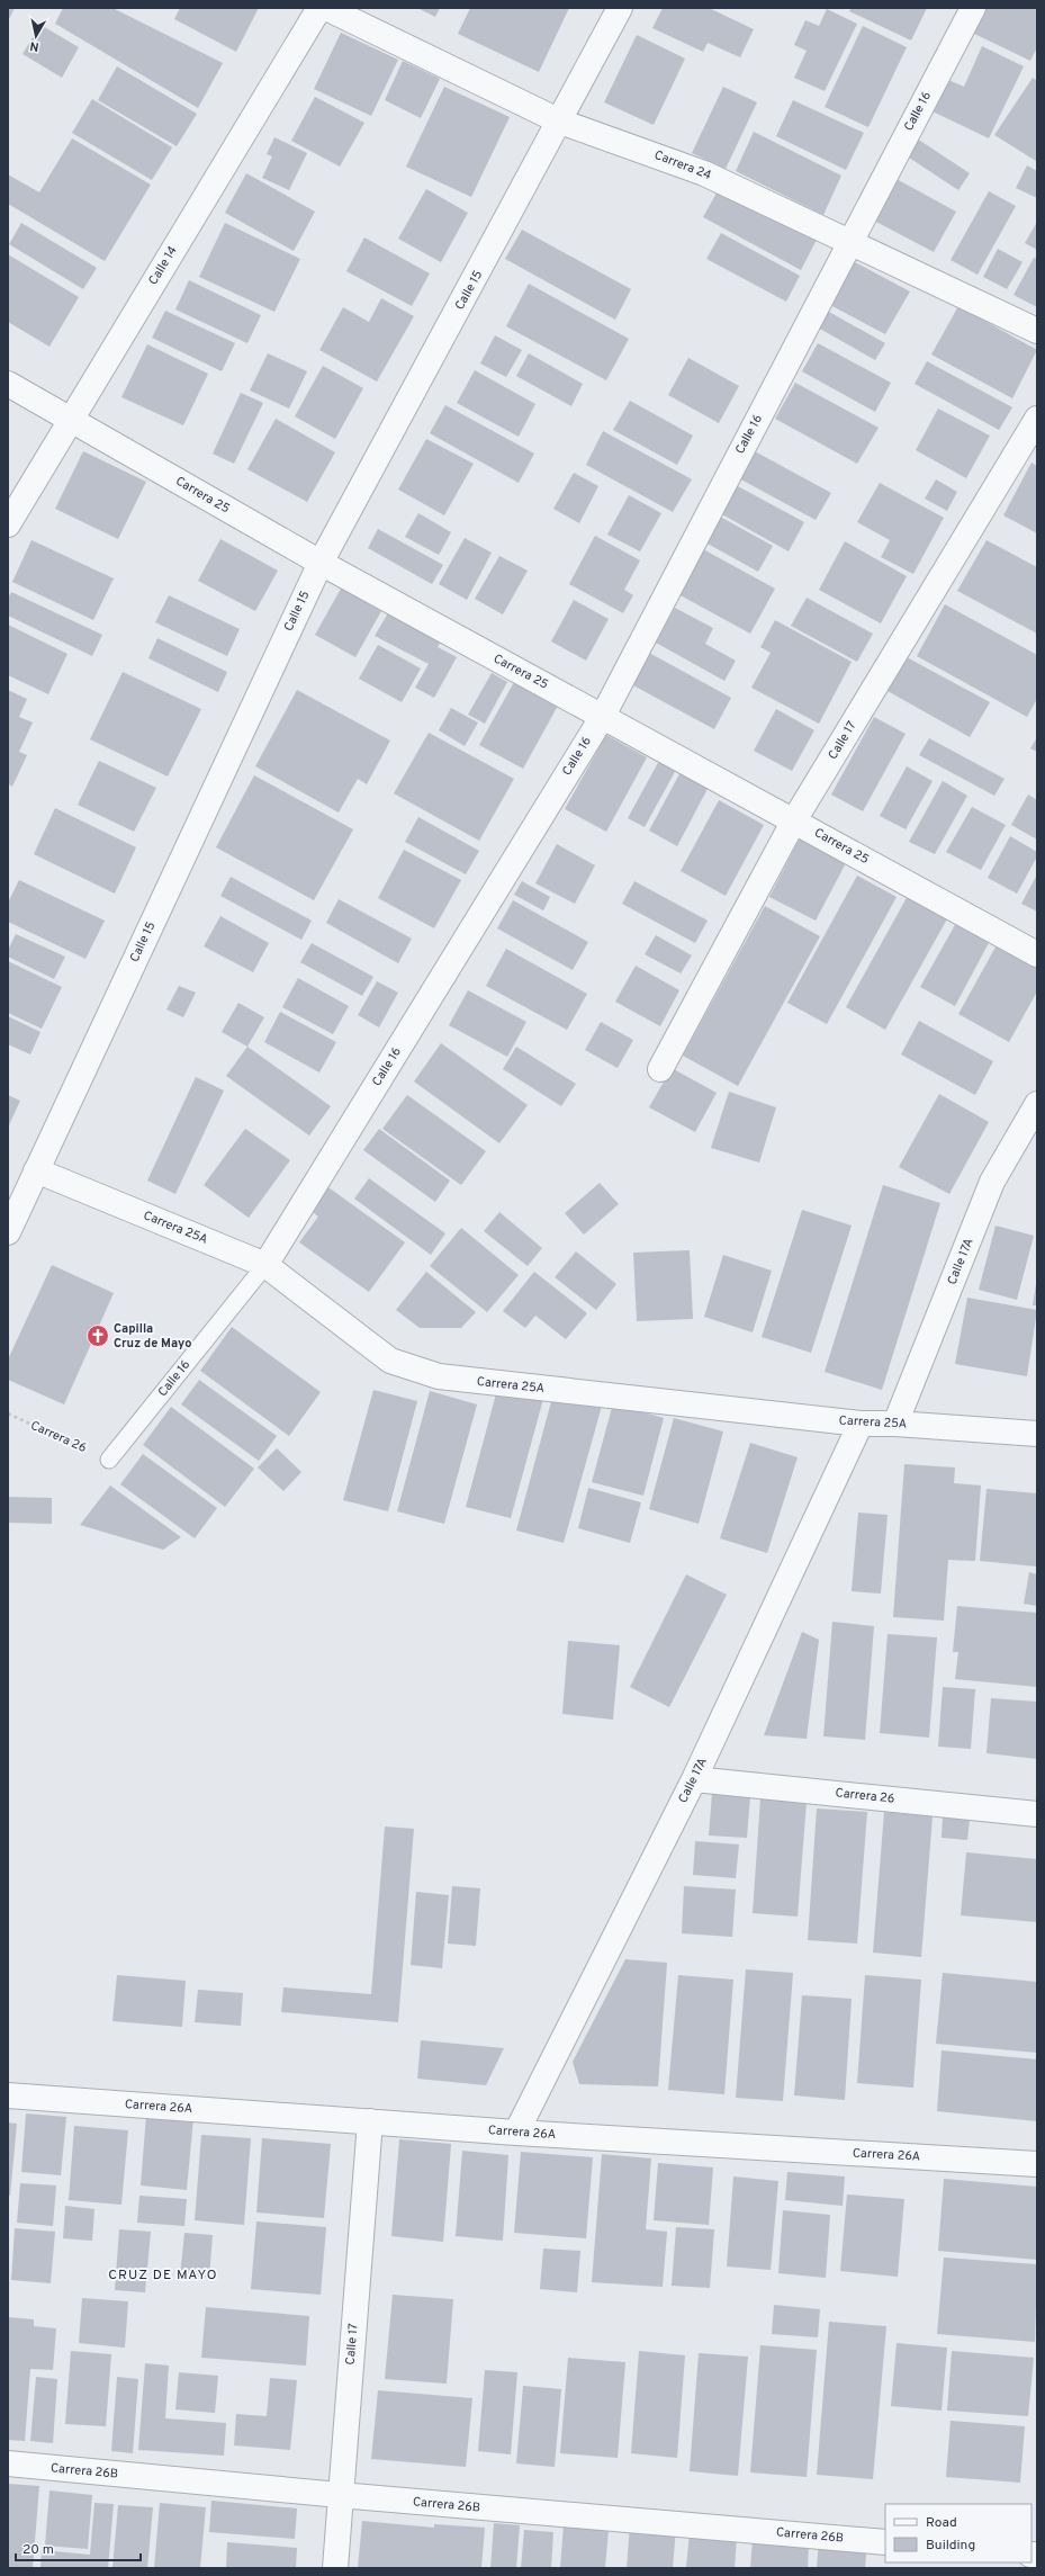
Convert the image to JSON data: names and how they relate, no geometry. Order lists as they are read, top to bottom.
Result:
{
  "streets": {
    "street": [
      "Calle 16",
      "Carrera 24",
      "Calle 14",
      "Calle 15",
      "Carrera 25",
      "Calle 17",
      "Carrera 25A",
      "Calle 17A",
      "Carrera 26",
      "Carrera 26A",
      "Carrera 26B"
    ]
  },
  "crossings": [
    ["Calle 16", "Carrera 24"],
    ["Calle 16", "Carrera 25"],
    ["Calle 16", "Carrera 25A"],
    ["Calle 16", "Carrera 26"],
    ["Carrera 24", "Calle 15"],
    ["Calle 14", "Carrera 25"],
    ["Calle 15", "Carrera 25"],
    ["Calle 15", "Carrera 25A"],
    ["Carrera 25", "Calle 17"],
    ["Calle 17", "Carrera 26A"],
    ["Calle 17", "Carrera 26B"],
    ["Carrera 25A", "Calle 17A"],
    ["Calle 17A", "Carrera 26"],
    ["Calle 17A", "Carrera 26A"]
  ],
  "districts": ["CRUZ DE MAYO"],
  "places": {
    "church": ["Capilla Cruz de Mayo"]
  },
  "legend": ["Road", "Building"],
  "scale_bar": "20 m",
  "north": "bottom"
}
